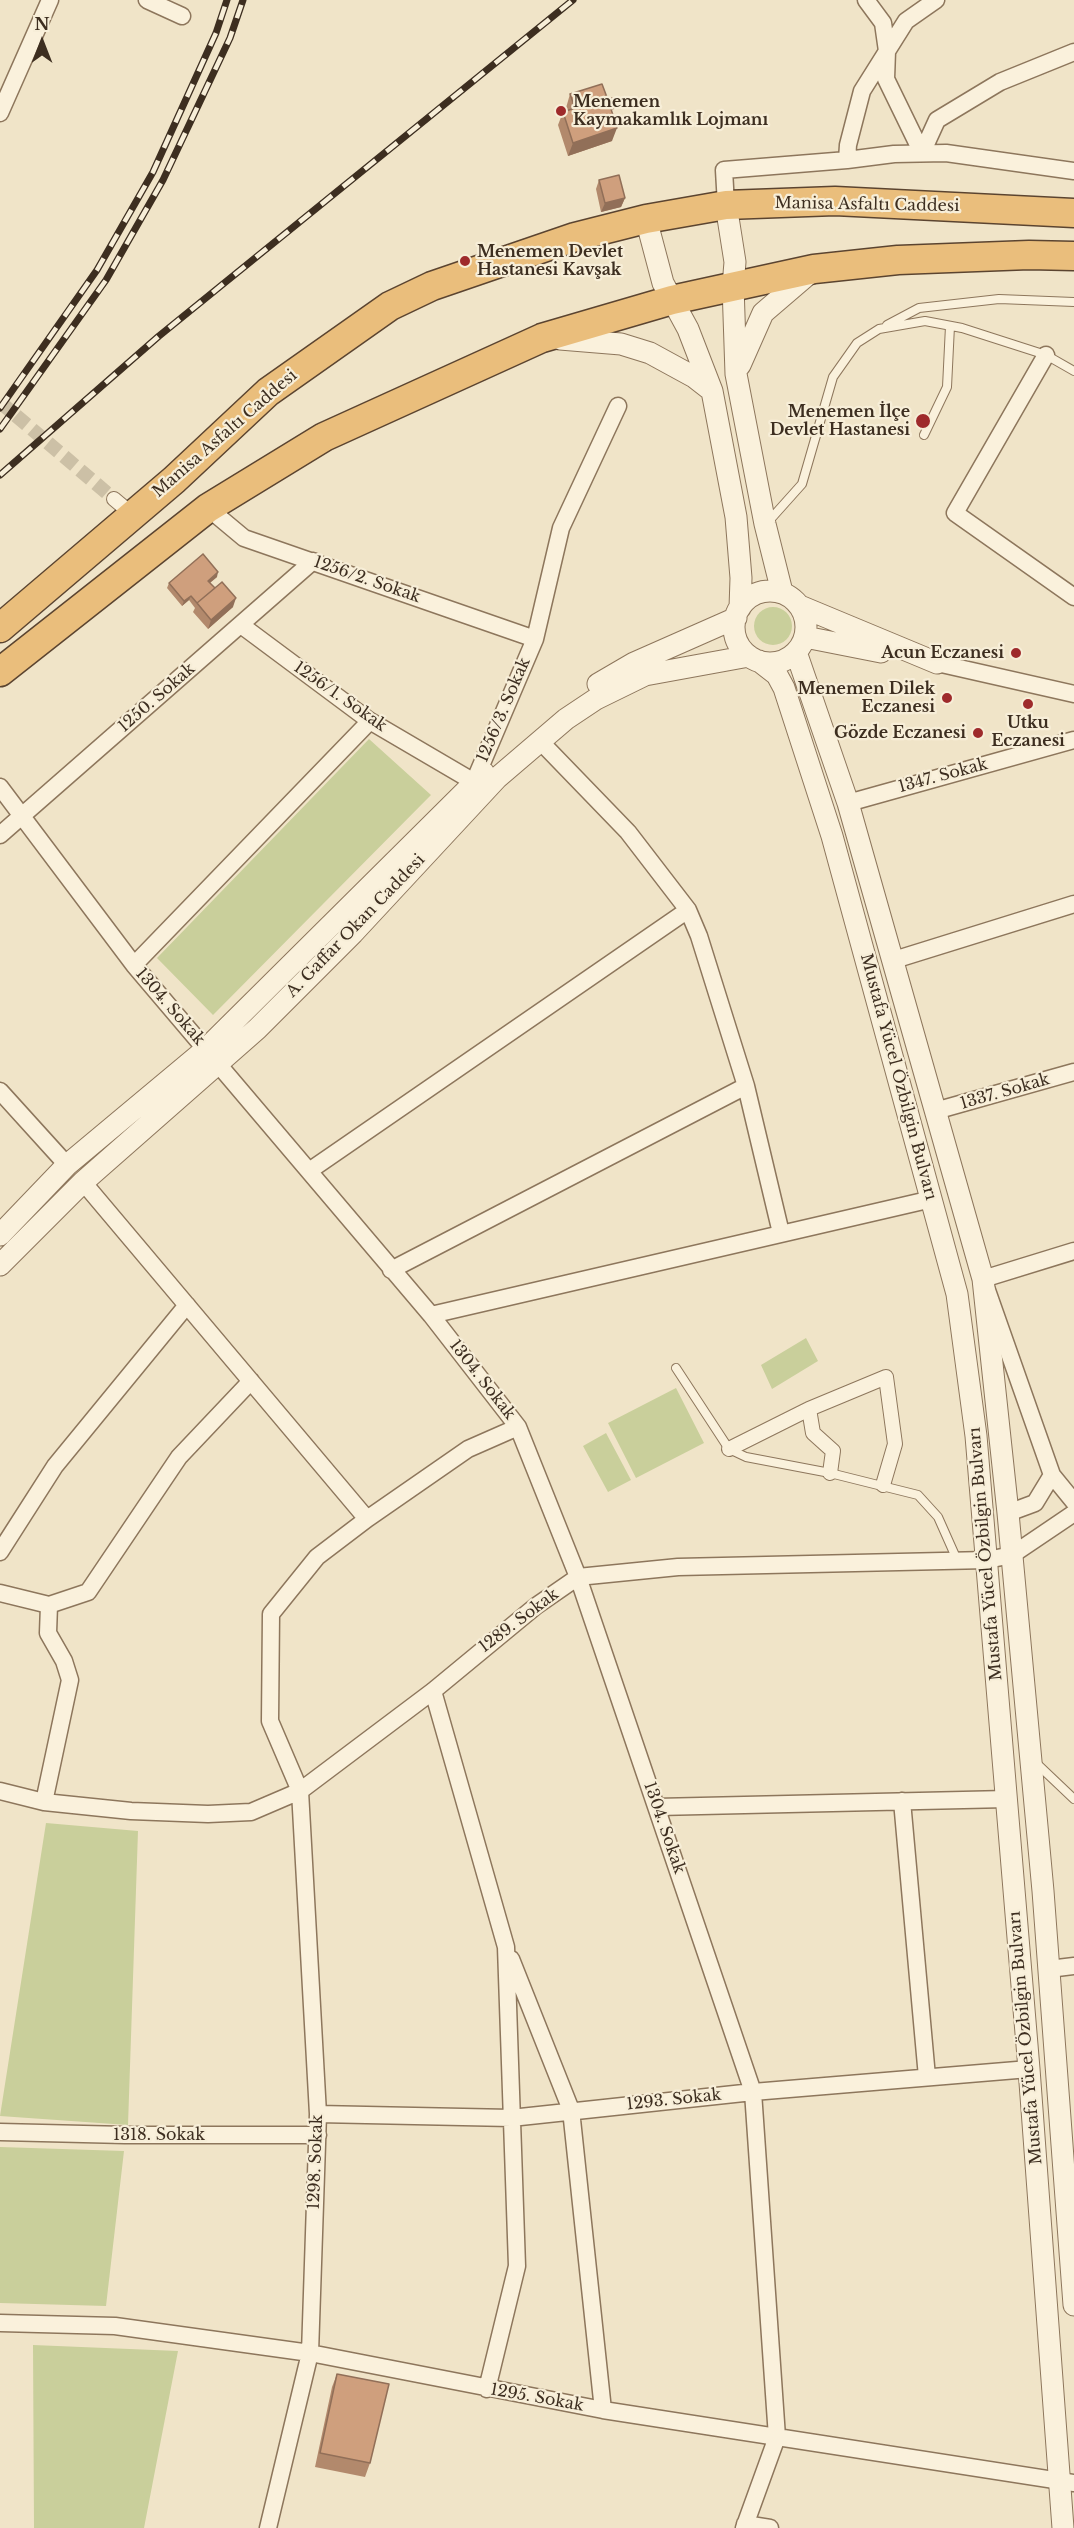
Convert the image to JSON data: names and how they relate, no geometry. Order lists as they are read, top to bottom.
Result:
{
  "streets": {
    "highway": ["Manisa Asfaltı Caddesi"],
    "street": [
      "1256/2. Sokak",
      "1256/1. Sokak",
      "1250. Sokak",
      "1256/3. Sokak",
      "1347. Sokak",
      "A. Gaffar Okan Caddesi",
      "1304. Sokak",
      "Mustafa Yücel Özbilgin Bulvarı",
      "1337. Sokak",
      "1289. Sokak",
      "1293. Sokak",
      "1318. Sokak",
      "1298. Sokak",
      "1295. Sokak"
    ]
  },
  "crossings": [
    ["1256/2. Sokak", "1250. Sokak"],
    ["1256/2. Sokak", "1256/3. Sokak"],
    ["1256/1. Sokak", "1250. Sokak"],
    ["1256/1. Sokak", "1256/3. Sokak"],
    ["1256/1. Sokak", "A. Gaffar Okan Caddesi"],
    ["1250. Sokak", "1304. Sokak"],
    ["1256/3. Sokak", "A. Gaffar Okan Caddesi"],
    ["1347. Sokak", "Mustafa Yücel Özbilgin Bulvarı"],
    ["A. Gaffar Okan Caddesi", "1304. Sokak"],
    ["A. Gaffar Okan Caddesi", "Mustafa Yücel Özbilgin Bulvarı"],
    ["1304. Sokak", "1289. Sokak"],
    ["1304. Sokak", "1293. Sokak"],
    ["1304. Sokak", "1295. Sokak"],
    ["Mustafa Yücel Özbilgin Bulvarı", "1337. Sokak"],
    ["Mustafa Yücel Özbilgin Bulvarı", "1293. Sokak"],
    ["Mustafa Yücel Özbilgin Bulvarı", "1295. Sokak"],
    ["1289. Sokak", "1298. Sokak"],
    ["1293. Sokak", "1298. Sokak"],
    ["1318. Sokak", "1298. Sokak"],
    ["1298. Sokak", "1295. Sokak"]
  ],
  "places": [
    "Menemen Kaymakamlık Lojmanı",
    "Menemen Devlet Hastanesi Kavşak",
    "Menemen İlçe Devlet Hastanesi",
    "Acun Eczanesi",
    "Menemen Dilek Eczanesi",
    "Utku Eczanesi",
    "Gözde Eczanesi"
  ],
  "north": "top"
}
